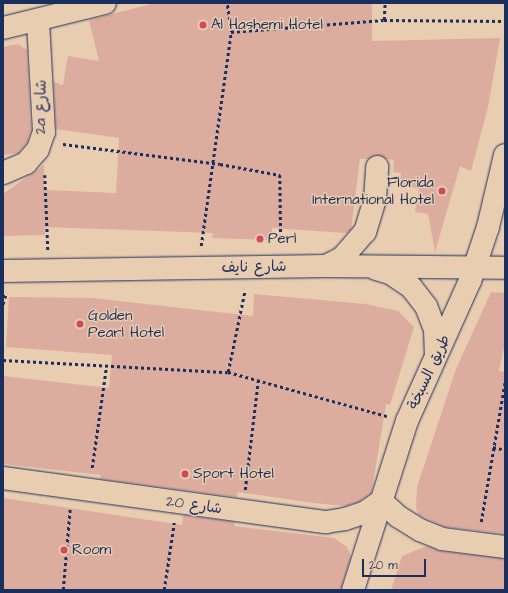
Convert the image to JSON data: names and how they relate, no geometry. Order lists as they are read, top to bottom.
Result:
{
  "streets": {
    "street": [
      "2a شارع",
      "شارع نايف",
      "طريق السبخة",
      "شارع 20"
    ]
  },
  "crossings": [
    ["شارع نايف", "طريق السبخة"],
    ["طريق السبخة", "شارع 20"]
  ],
  "places": [
    "Al Hashemi Hotel",
    "Florida International Hotel",
    "Perl",
    "Golden Pearl Hotel",
    "Sport Hotel",
    "Room"
  ],
  "scale_bar": "20 m"
}
